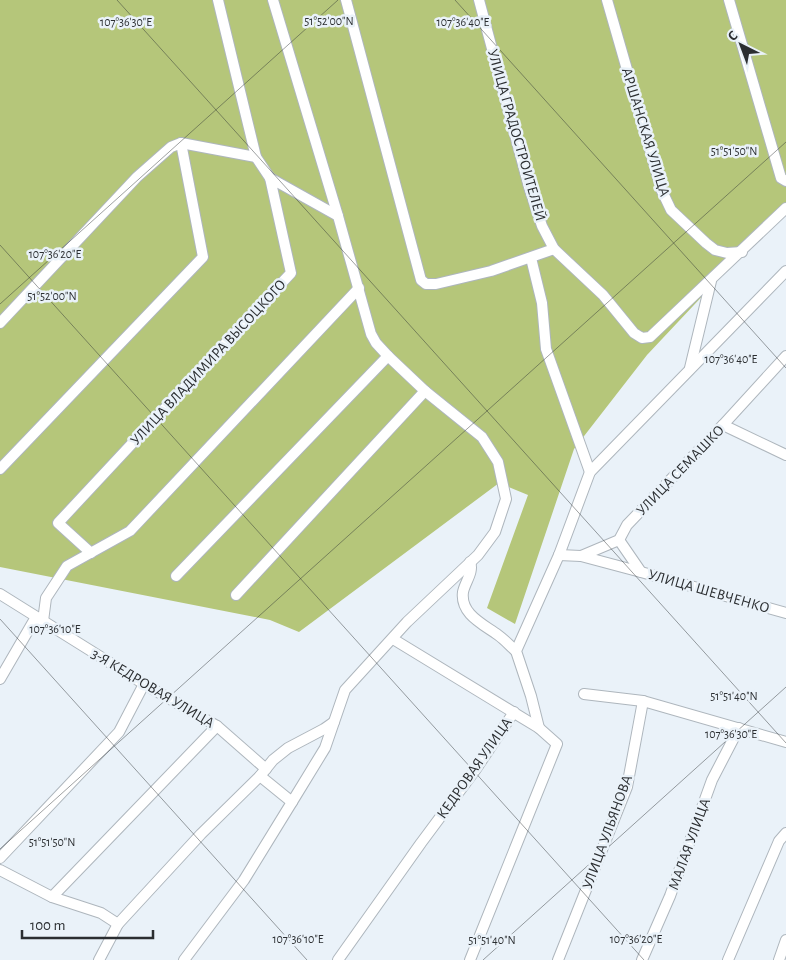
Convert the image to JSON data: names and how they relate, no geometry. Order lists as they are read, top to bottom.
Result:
{
  "streets": {
    "street": [
      "АРШАНСКАЯ УЛИЦА",
      "УЛИЦА ГРАДОСТРОИТЕЛЕЙ",
      "УЛИЦА ВЛАДИМИРА ВЫСОЦКОГО",
      "УЛИЦА СЕМАШКО",
      "УЛИЦА ШЕВЧЕНКО",
      "3-Я КЕДРОВАЯ УЛИЦА",
      "КЕДРОВАЯ УЛИЦА",
      "УЛИЦА УЛЬЯНОВА",
      "МАЛАЯ УЛИЦА"
    ]
  },
  "crossings": [
    ["АРШАНСКАЯ УЛИЦА", "УЛИЦА ГРАДОСТРОИТЕЛЕЙ"],
    ["УЛИЦА СЕМАШКО", "УЛИЦА ШЕВЧЕНКО"]
  ],
  "scale_bar": "100 m",
  "north": "top left",
  "coordinates": [
    "51°52'00\"N",
    "107°36'30\"E",
    "107°36'40\"E",
    "51°51'50\"N",
    "107°36'20\"E",
    "107°36'10\"E",
    "51°51'40\"N"
  ]
}
